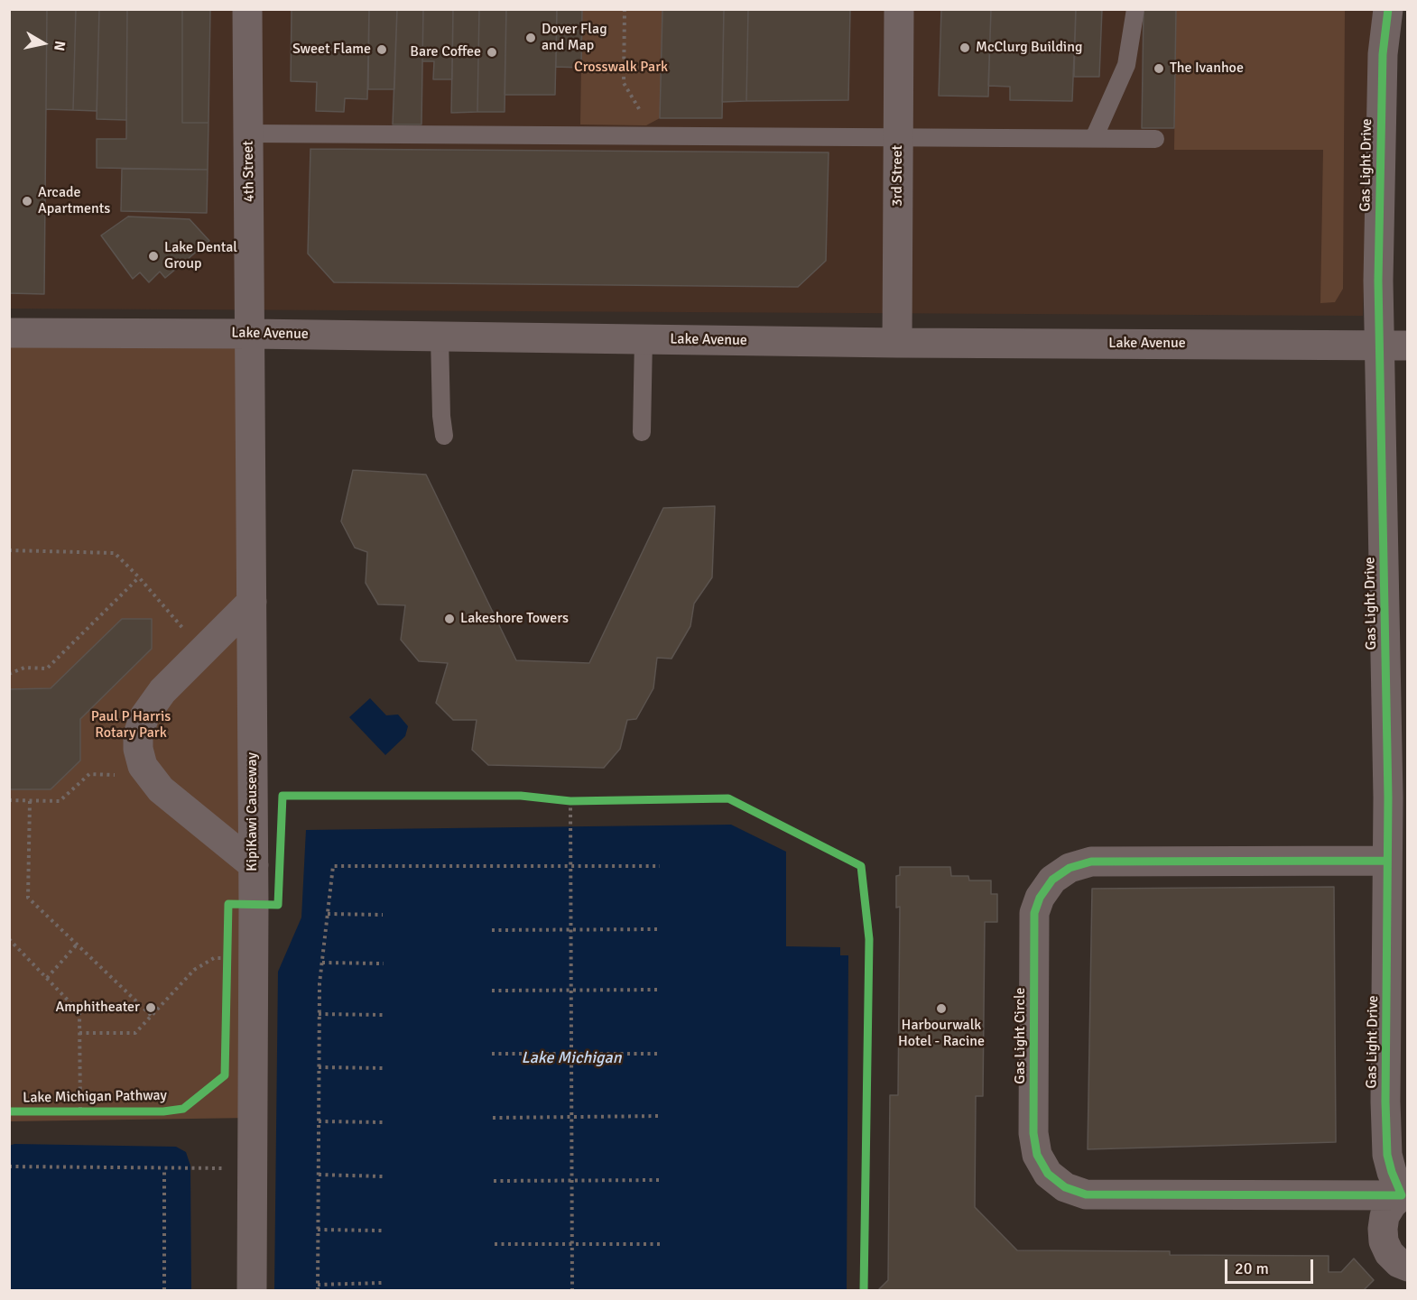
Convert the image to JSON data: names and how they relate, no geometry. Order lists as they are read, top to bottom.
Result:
{
  "streets": {
    "street": [
      "Gas Light Drive",
      "4th Street",
      "3rd Street",
      "Lake Avenue",
      "KipiKawi Causeway",
      "Gas Light Circle"
    ],
    "cycle path": ["Lake Michigan Pathway"]
  },
  "crossings": [
    ["Gas Light Drive", "Lake Avenue"],
    ["Gas Light Drive", "Gas Light Circle"],
    ["4th Street", "Lake Avenue"],
    ["4th Street", "KipiKawi Causeway"],
    ["3rd Street", "Lake Avenue"],
    ["Lake Avenue", "KipiKawi Causeway"]
  ],
  "water": ["Lake Michigan"],
  "parks": ["Crosswalk Park", "Paul P Harris Rotary Park"],
  "places": [
    "Dover Flag and Map",
    "McClurg Building",
    "Sweet Flame",
    "Bare Coffee",
    "The Ivanhoe",
    "Arcade Apartments",
    "Lake Dental Group",
    "Lakeshore Towers",
    "Amphitheater",
    "Harbourwalk Hotel - Racine"
  ],
  "scale_bar": "20 m",
  "north": "right"
}
